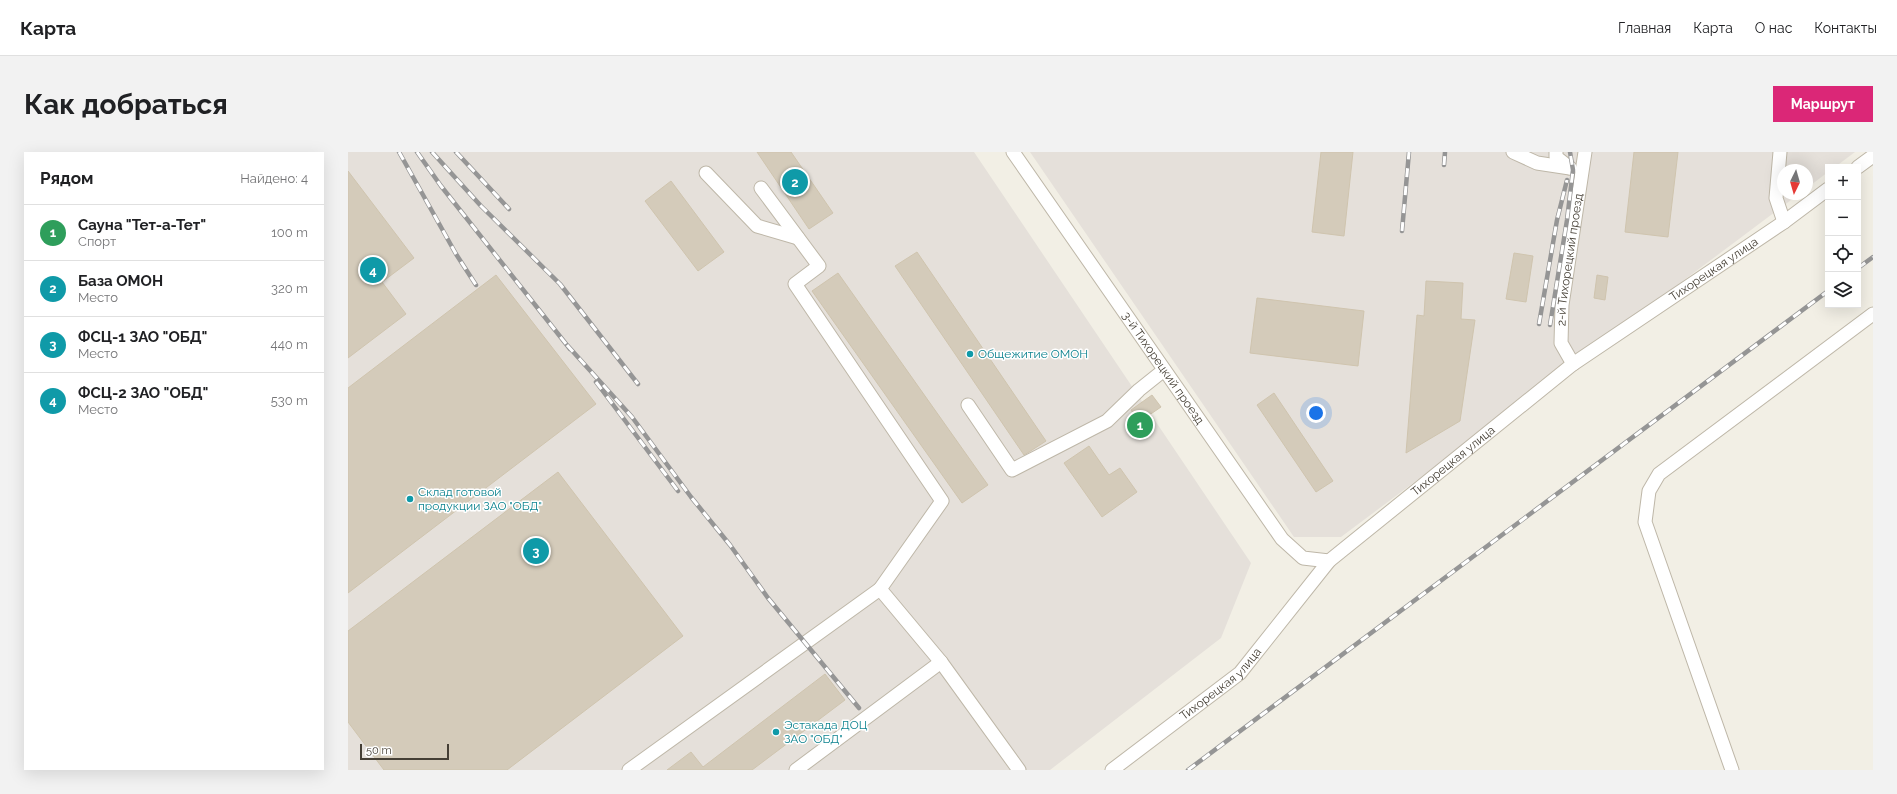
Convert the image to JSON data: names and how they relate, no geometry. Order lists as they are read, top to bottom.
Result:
{
  "streets": {
    "street": ["2-й Тихорецкий проезд", "Тихорецкая улица", "3-й Тихорецкий проезд"]
  },
  "crossings": [
    ["2-й Тихорецкий проезд", "Тихорецкая улица"],
    ["Тихорецкая улица", "3-й Тихорецкий проезд"]
  ],
  "places": ["Общежитие ОМОН", "Склад готовой продукции ЗАО \"ОБД\"", "Эстакада ДОЦ ЗАО \"ОБД\""],
  "scale_bar": "50 m",
  "north": "bottom",
  "page": {
    "header": "Карта",
    "nav": [
      "Главная",
      "Карта",
      "О нас",
      "Контакты"
    ],
    "buttons": "Маршрут",
    "title": "Как добраться",
    "heading": ["Рядом", "Найдено: 4"],
    "map_buttons": ["+", "−"],
    "pins": [
      "2",
      "4",
      "1",
      "3"
    ],
    "list": [
      {
        "mark": "1",
        "name": "Сауна \"Тет-а-Тет\"",
        "note": "Спорт",
        "value": "100 m"
      },
      {
        "mark": "2",
        "name": "База ОМОН",
        "note": "Место",
        "value": "320 m"
      },
      {
        "mark": "3",
        "name": "ФСЦ-1 ЗАО \"ОБД\"",
        "note": "Место",
        "value": "440 m"
      },
      {
        "mark": "4",
        "name": "ФСЦ-2 ЗАО \"ОБД\"",
        "note": "Место",
        "value": "530 m"
      }
    ],
    "scale": "50 m"
  }
}
